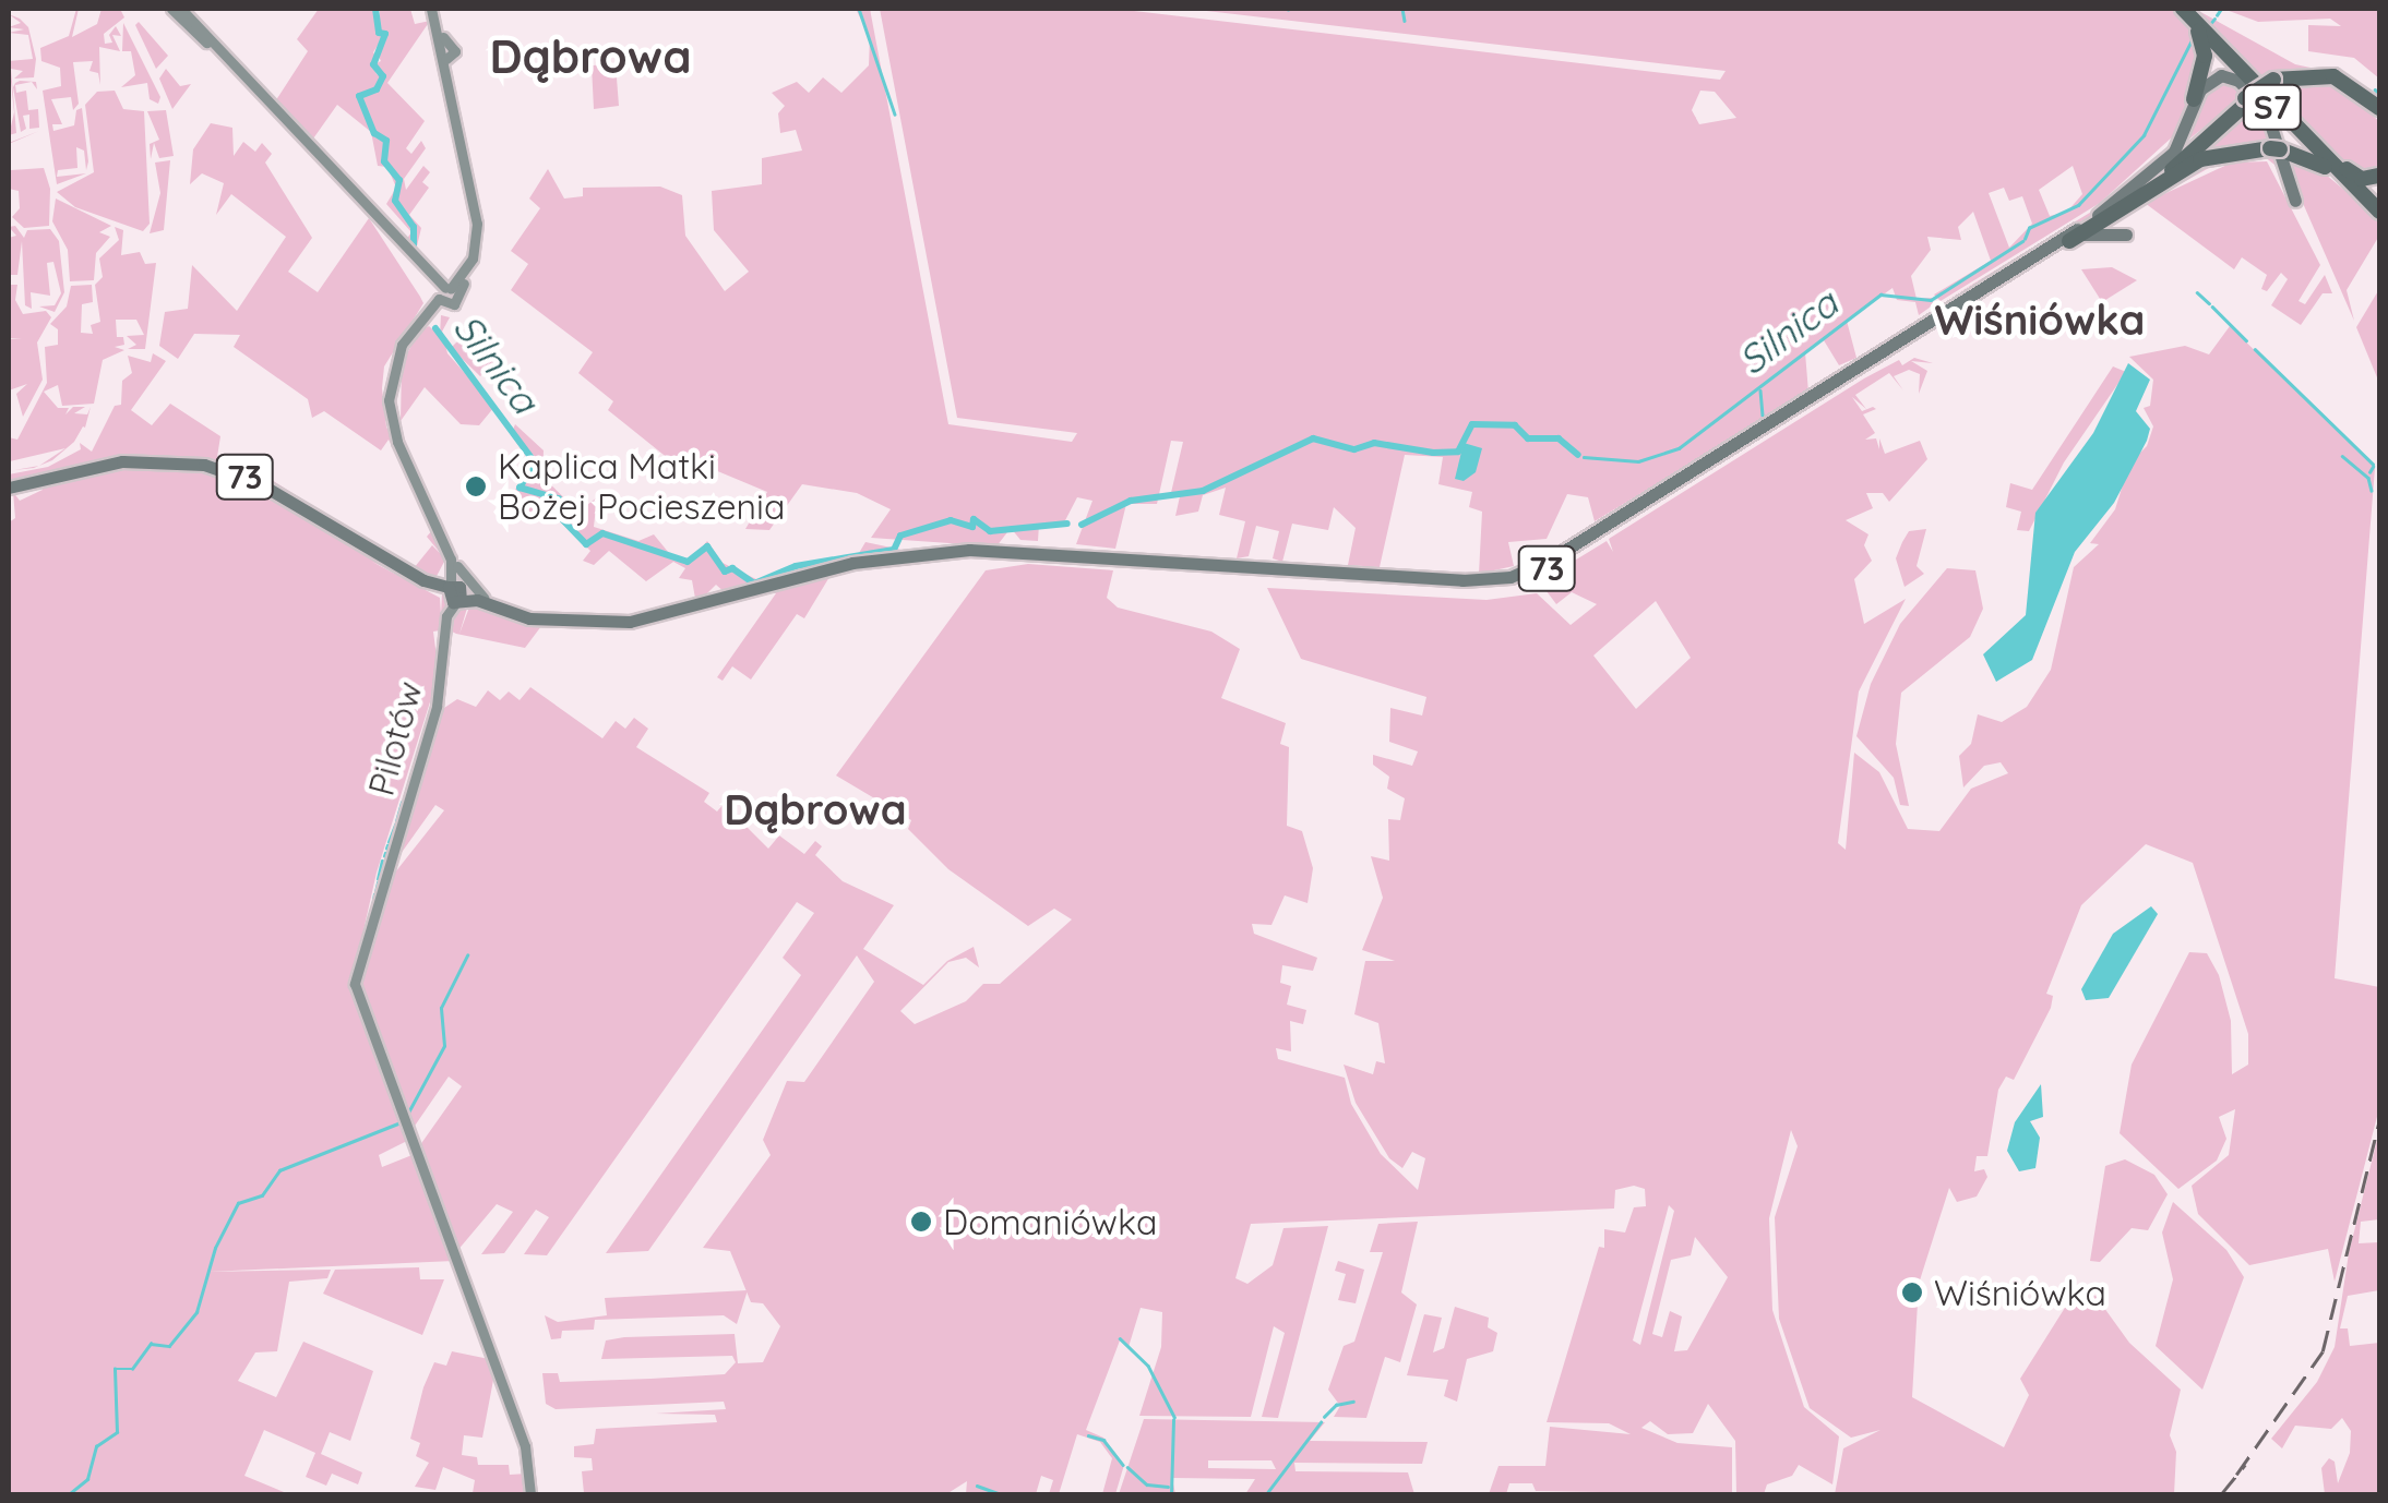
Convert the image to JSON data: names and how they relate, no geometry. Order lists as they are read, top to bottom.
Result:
{
  "streets": {
    "highway": ["S7", "73"],
    "main road": ["Pilotów"]
  },
  "crossings": [
    ["S7", "73"],
    ["73", "Pilotów"]
  ],
  "districts": ["Dąbrowa", "Wiśniówka", "Dąbrowa"],
  "water": ["Silnica"],
  "places": ["Kaplica Matki Bożej Pocieszenia", "Domaniówka", "Wiśniówka"]
}
